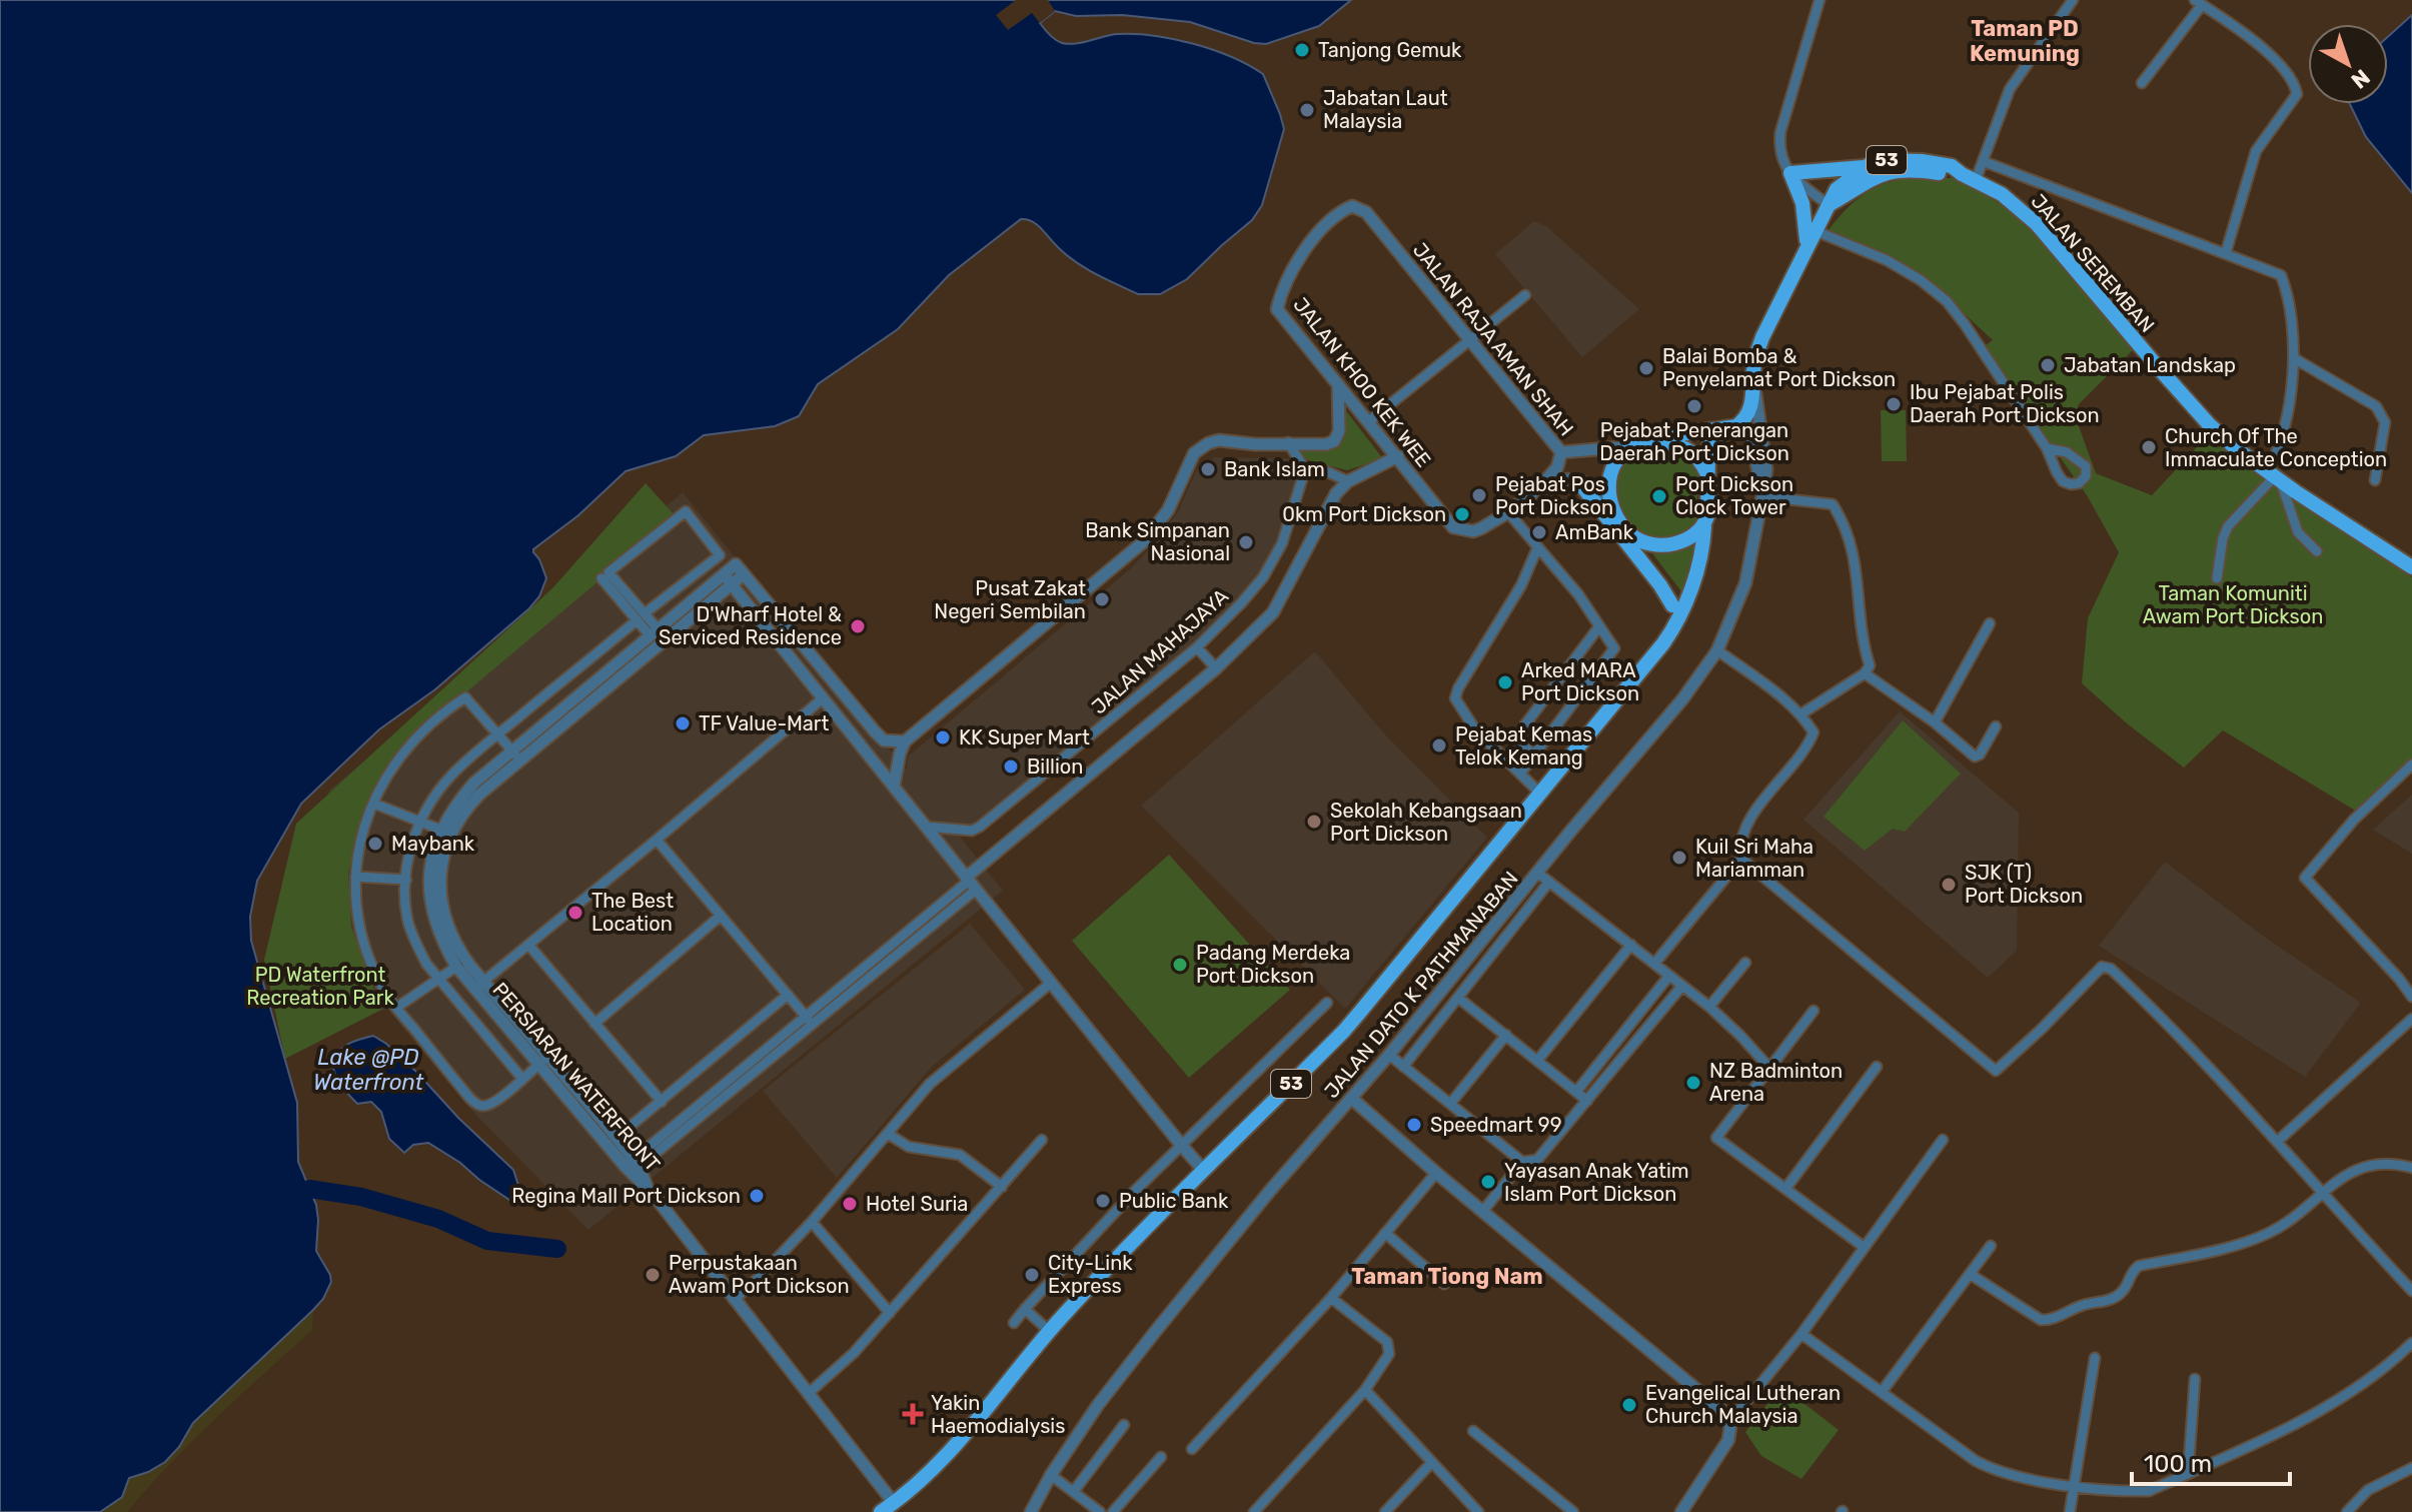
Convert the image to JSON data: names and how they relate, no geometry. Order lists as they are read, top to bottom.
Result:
{
  "streets": {
    "main road": ["53", "JALAN SEREMBAN"],
    "street": [
      "JALAN RAJA AMAN SHAH",
      "JALAN KHOO KEK WEE",
      "JALAN MAHAJAYA",
      "JALAN DATO K PATHMANABAN",
      "PERSIARAN WATERFRONT"
    ]
  },
  "crossings": [
    ["53", "JALAN SEREMBAN"],
    ["53", "JALAN RAJA AMAN SHAH"],
    ["53", "JALAN DATO K PATHMANABAN"],
    ["53", "PERSIARAN WATERFRONT"],
    ["JALAN SEREMBAN", "JALAN DATO K PATHMANABAN"],
    ["JALAN RAJA AMAN SHAH", "JALAN KHOO KEK WEE"]
  ],
  "districts": ["Taman PD Kemuning", "Taman Tiong Nam"],
  "water": ["Lake @PD Waterfront"],
  "parks": ["Taman Komuniti Awam Port Dickson", "PD Waterfront Recreation Park"],
  "places": {
    "other": [
      "Tanjong Gemuk",
      "Jabatan Laut Malaysia",
      "Jabatan Landskap",
      "Balai Bomba & Penyelamat Port Dickson",
      "Ibu Pejabat Polis Daerah Port Dickson",
      "Pejabat Penerangan Daerah Port Dickson",
      "Church Of The Immaculate Conception",
      "Bank Islam",
      "Pejabat Pos Port Dickson",
      "Port Dickson Clock Tower",
      "0km Port Dickson",
      "AmBank",
      "Bank Simpanan Nasional",
      "Pusat Zakat Negeri Sembilan",
      "D'Wharf Hotel & Serviced Residence",
      "Arked MARA Port Dickson",
      "TF Value-Mart",
      "KK Super Mart",
      "Pejabat Kemas Telok Kemang",
      "Billion",
      "Sekolah Kebangsaan Port Dickson",
      "Maybank",
      "Kuil Sri Maha Mariamman",
      "SJK (T) Port Dickson",
      "The Best Location",
      "Padang Merdeka Port Dickson",
      "NZ Badminton Arena",
      "Speedmart 99",
      "Yayasan Anak Yatim Islam Port Dickson",
      "Regina Mall Port Dickson",
      "Public Bank",
      "Hotel Suria",
      "Perpustakaan Awam Port Dickson",
      "City-Link Express",
      "Evangelical Lutheran Church Malaysia"
    ],
    "health": ["Yakin Haemodialysis"]
  },
  "scale_bar": "100 m",
  "north": "bottom right"
}
